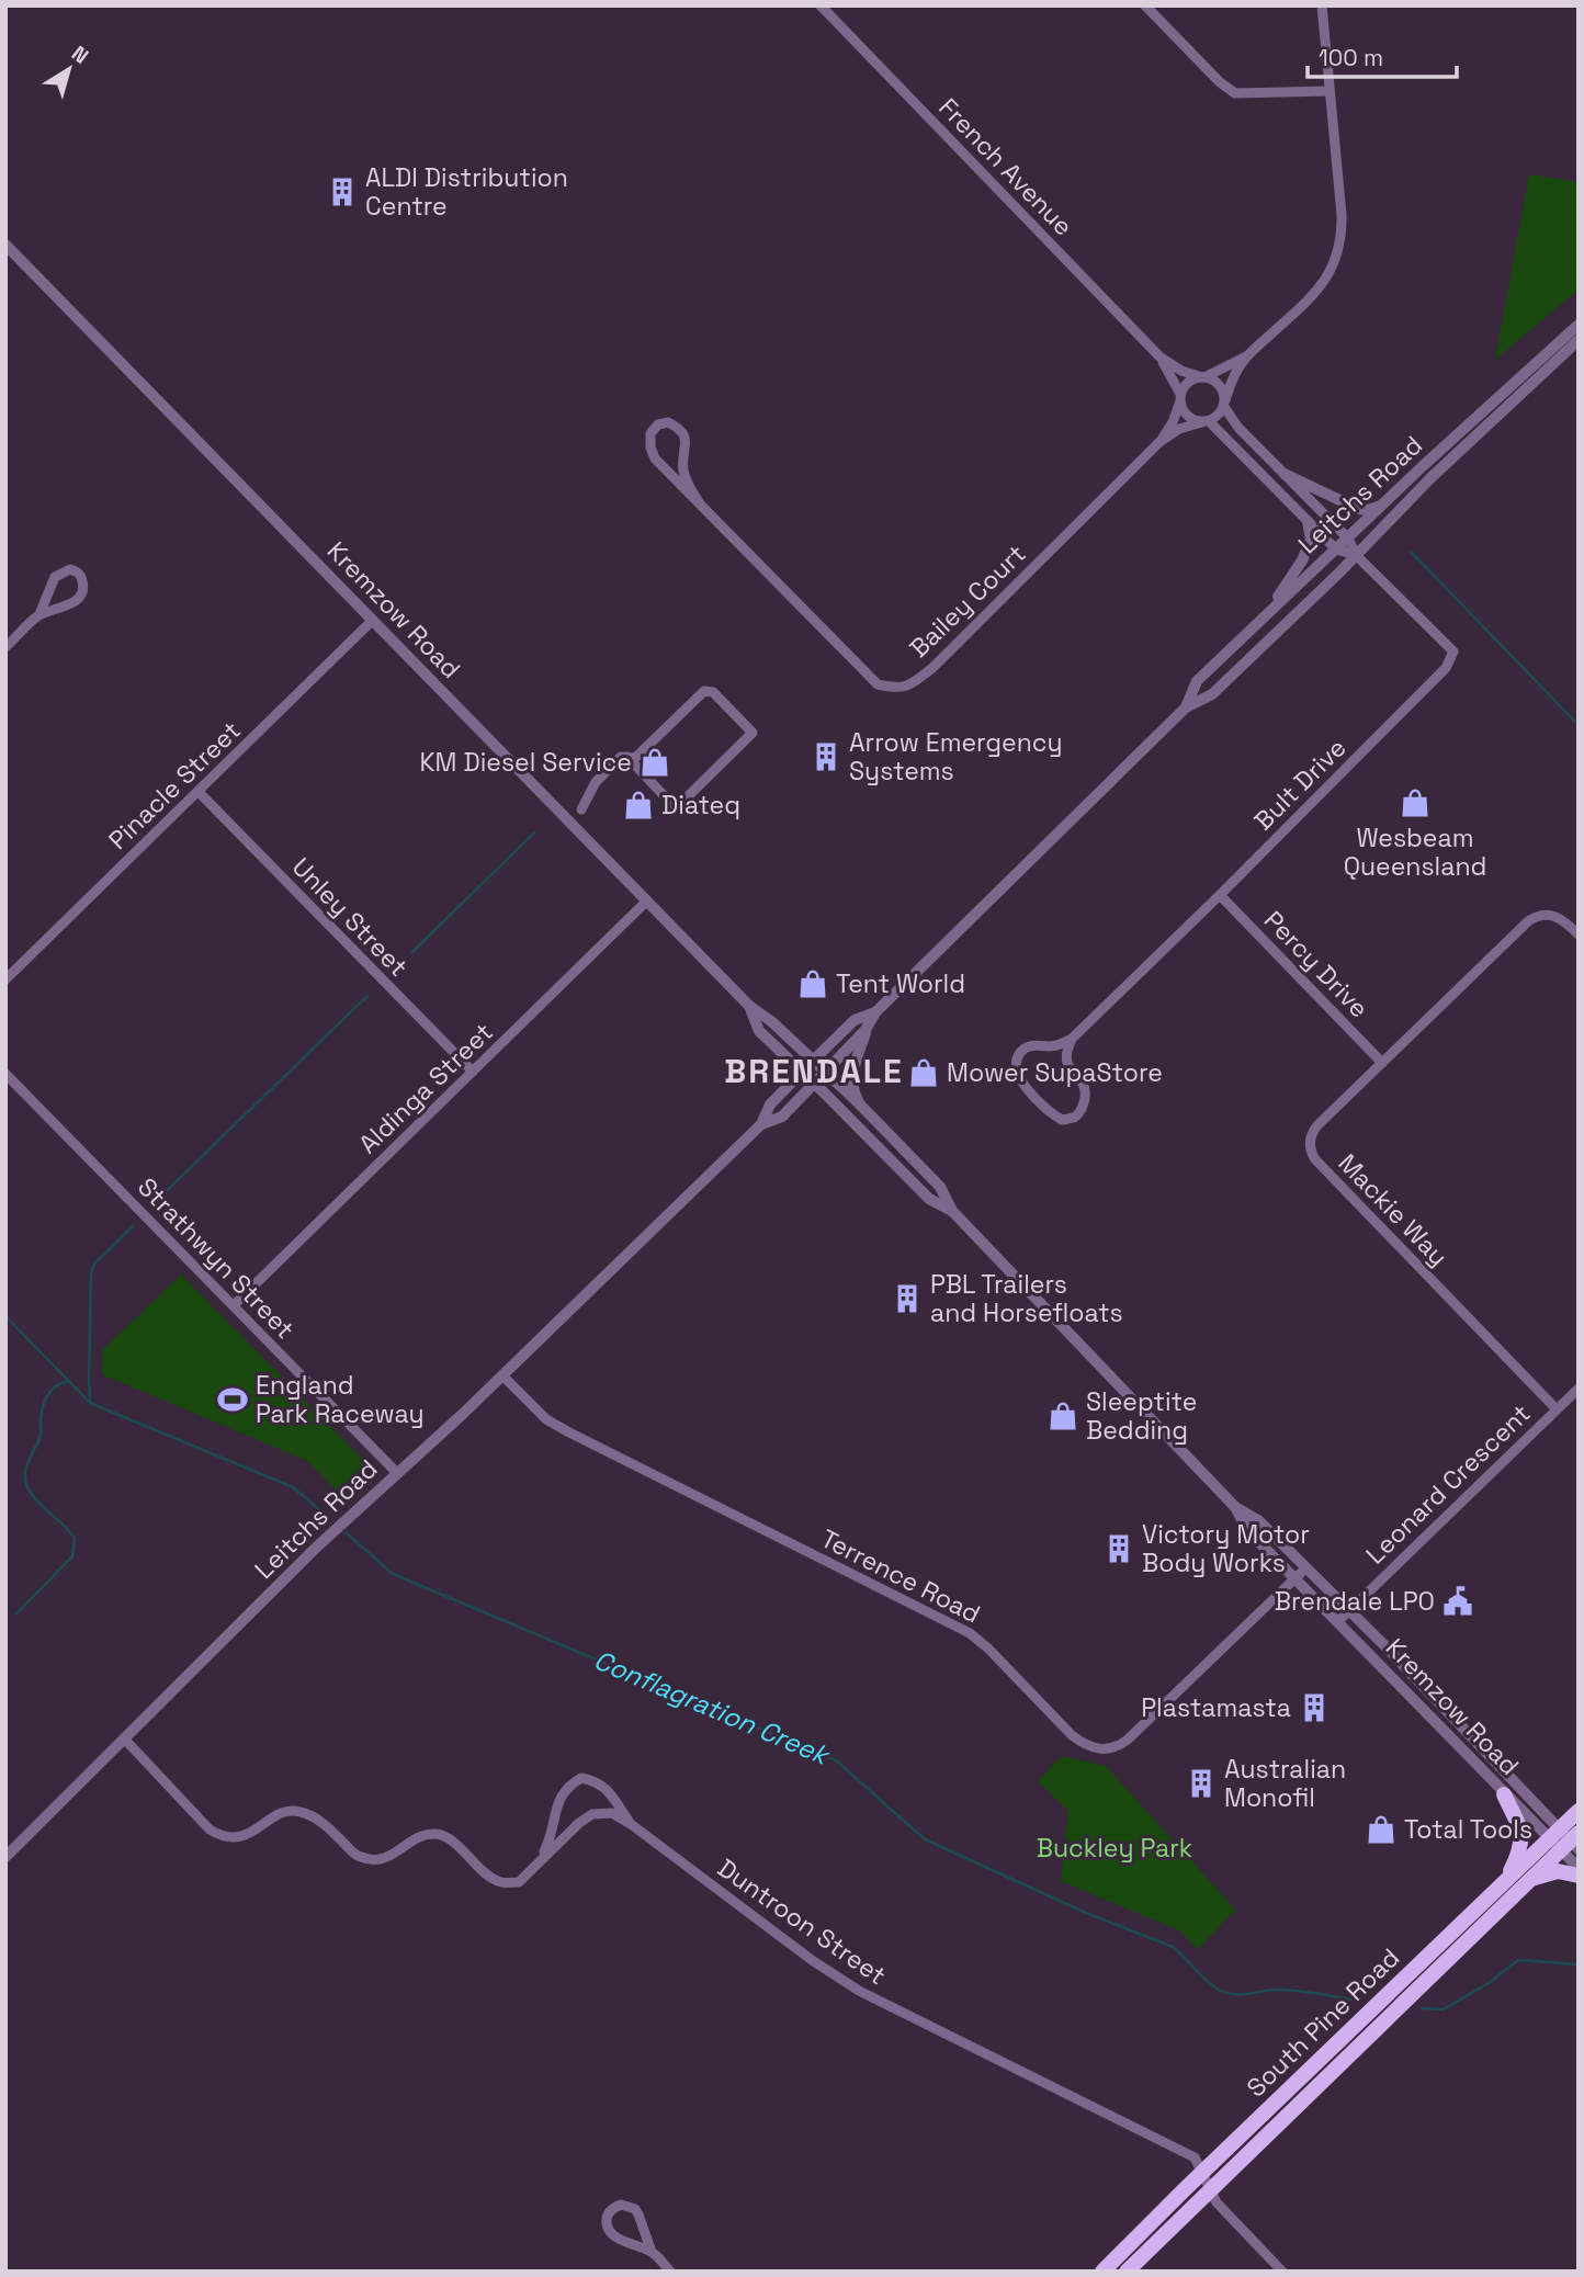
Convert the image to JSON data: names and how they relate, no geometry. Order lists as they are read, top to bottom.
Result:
{
  "streets": {
    "highway": ["South Pine Road"],
    "street": [
      "French Avenue",
      "Leitchs Road",
      "Bailey Court",
      "Kremzow Road",
      "Bult Drive",
      "Pinacle Street",
      "Unley Street",
      "Percy Drive",
      "Aldinga Street",
      "Mackie Way",
      "Strathwyn Street",
      "Leonard Crescent",
      "Terrence Road",
      "Duntroon Street"
    ]
  },
  "crossings": [
    ["French Avenue", "Bailey Court"],
    ["Leitchs Road", "Kremzow Road"],
    ["Leitchs Road", "Bult Drive"],
    ["Leitchs Road", "Strathwyn Street"],
    ["Leitchs Road", "Terrence Road"],
    ["Leitchs Road", "Duntroon Street"],
    ["Kremzow Road", "Pinacle Street"],
    ["Kremzow Road", "Aldinga Street"],
    ["Kremzow Road", "Leonard Crescent"],
    ["Kremzow Road", "Terrence Road"],
    ["Kremzow Road", "South Pine Road"],
    ["Bult Drive", "Percy Drive"],
    ["Pinacle Street", "Unley Street"],
    ["Unley Street", "Aldinga Street"],
    ["Percy Drive", "Mackie Way"],
    ["Aldinga Street", "Strathwyn Street"],
    ["Mackie Way", "Leonard Crescent"],
    ["Duntroon Street", "South Pine Road"]
  ],
  "districts": ["BRENDALE"],
  "water": ["Conflagration Creek"],
  "parks": ["Buckley Park"],
  "places": {
    "building": [
      "ALDI Distribution Centre",
      "Arrow Emergency Systems",
      "PBL Trailers and Horsefloats",
      "Victory Motor Body Works",
      "Plastamasta",
      "Australian Monofil"
    ],
    "shop": [
      "KM Diesel Service",
      "Wesbeam Queensland",
      "Diateq",
      "Tent World",
      "Mower SupaStore",
      "Sleeptite Bedding",
      "Total Tools"
    ],
    "sports": ["England Park Raceway"],
    "public building": ["Brendale LPO"]
  },
  "scale_bar": "100 m",
  "north": "top right"
}
